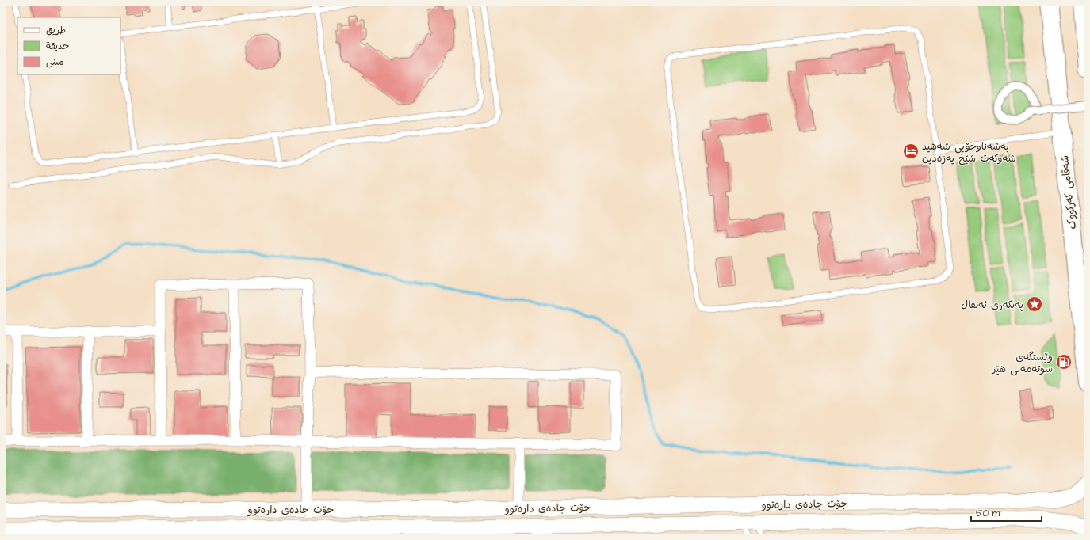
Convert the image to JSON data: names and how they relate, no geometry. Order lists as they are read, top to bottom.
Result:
{
  "streets": {
    "highway": ["شەقامی کەرکووک"],
    "main road": ["جۆت جادەی دارەتوو"]
  },
  "places": {
    "hotel": ["بەشەناوخۆیی شەهید شەوکەت شێخ یەزەدین"],
    "place": ["پەیکەری ئەنفال"],
    "fuel station": ["وێستگەی سوتەمەنی هێز"]
  },
  "legend": ["طريق", "حديقة", "مبنى"],
  "scale_bar": "50 m"
}
